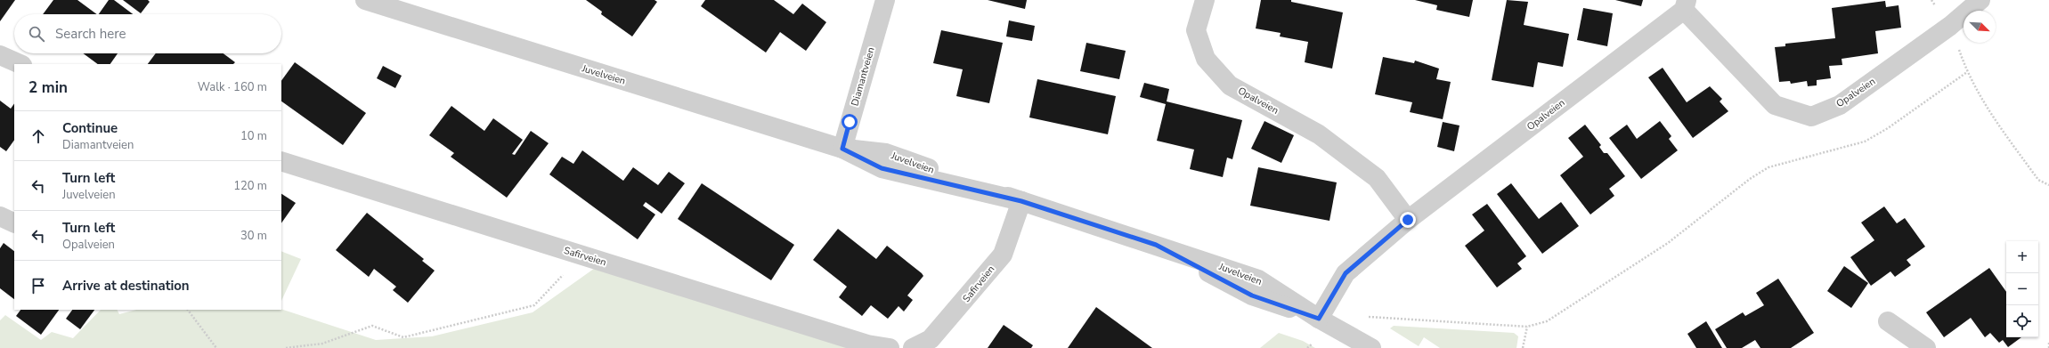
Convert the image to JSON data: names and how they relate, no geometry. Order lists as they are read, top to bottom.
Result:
{
  "streets": {
    "street": [
      "Juvelveien",
      "Diamantveien",
      "Opalveien",
      "Safirveien"
    ]
  },
  "crossings": [
    ["Juvelveien", "Diamantveien"],
    ["Juvelveien", "Opalveien"],
    ["Juvelveien", "Safirveien"]
  ],
  "north": "bottom right",
  "page": {
    "search": "Search here",
    "heading": ["2 min", "Walk · 160 m"],
    "list": [
      ["Continue", "Diamantveien", "10 m"],
      ["Turn left", "Juvelveien", "120 m"],
      ["Turn left", "Opalveien", "30 m"],
      "Arrive at destination"
    ],
    "map_buttons": ["+", "−"]
  }
}
